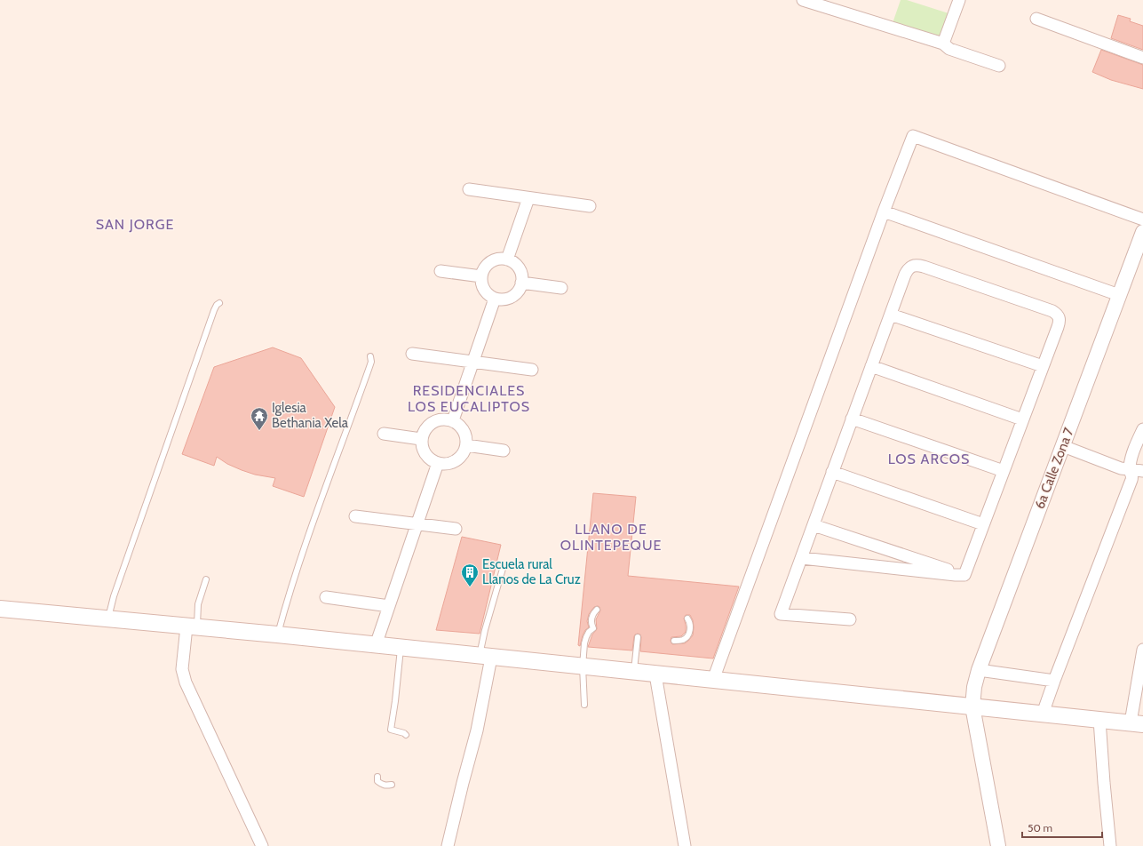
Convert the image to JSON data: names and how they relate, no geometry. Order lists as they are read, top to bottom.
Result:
{
  "streets": {
    "street": ["6a Calle Zona 7"]
  },
  "districts": [
    "SAN JORGE",
    "RESIDENCIALES LOS EUCALIPTOS",
    "LOS ARCOS",
    "LLANO DE OLINTEPEQUE"
  ],
  "places": {
    "temple": ["Iglesia Bethania Xela"],
    "building": ["Escuela rural Llanos de La Cruz"]
  },
  "scale_bar": "50 m"
}
